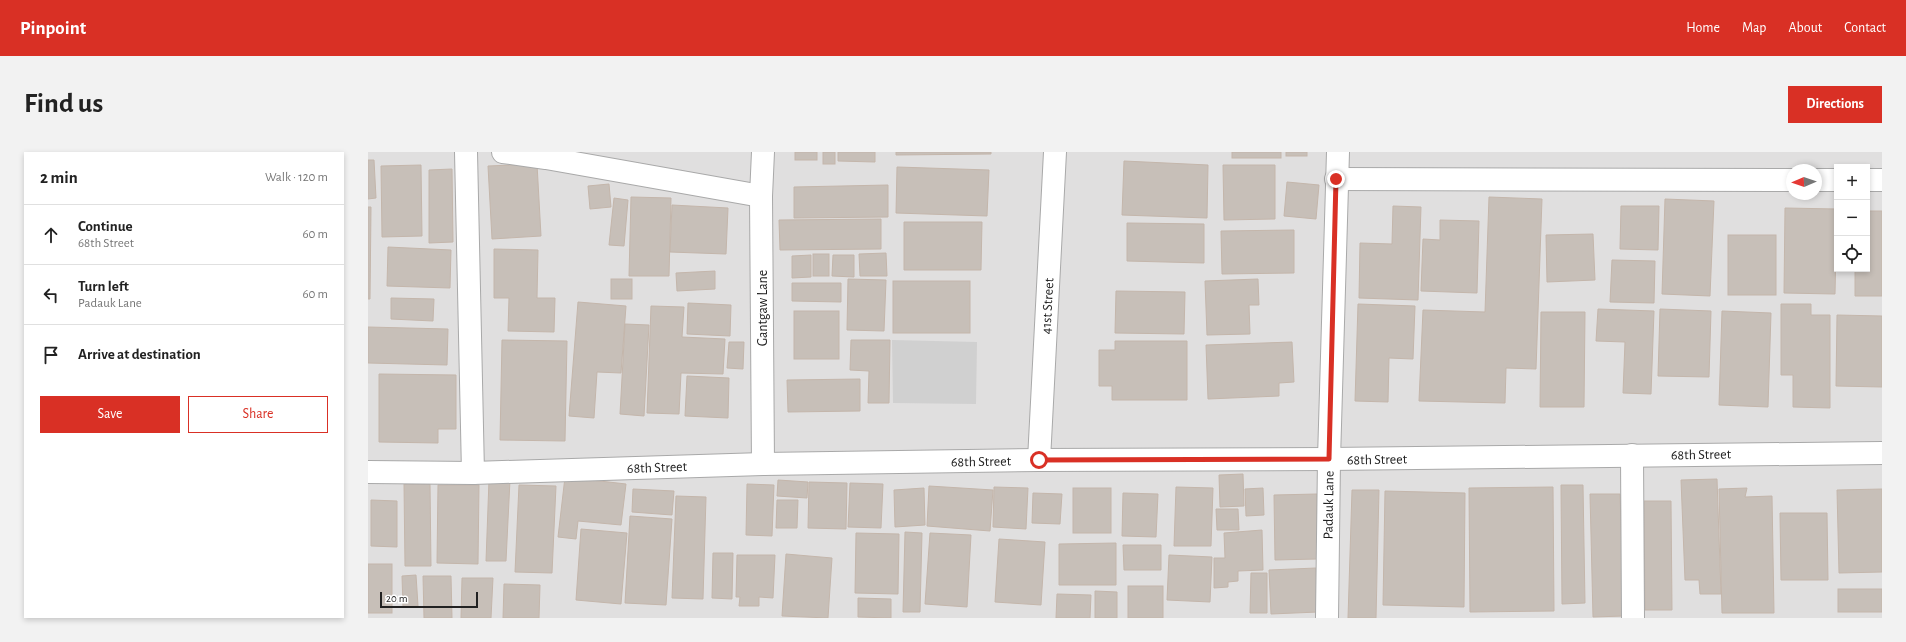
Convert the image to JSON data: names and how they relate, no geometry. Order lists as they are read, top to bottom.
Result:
{
  "streets": {
    "street": [
      "41st Street",
      "Gantgaw Lane",
      "68th Street",
      "Padauk Lane"
    ]
  },
  "crossings": [
    ["41st Street", "68th Street"],
    ["Gantgaw Lane", "68th Street"],
    ["68th Street", "Padauk Lane"]
  ],
  "scale_bar": "20 m",
  "north": "left",
  "page": {
    "header": "Pinpoint",
    "nav": [
      "Home",
      "Map",
      "About",
      "Contact"
    ],
    "buttons": [
      "Directions",
      ["Save", "Share"]
    ],
    "title": "Find us",
    "heading": ["2 min", "Walk · 120 m"],
    "map_buttons": ["+", "−"],
    "list": [
      ["Continue", "68th Street", "60 m"],
      ["Turn left", "Padauk Lane", "60 m"],
      "Arrive at destination"
    ],
    "scale": "20 m"
  }
}
